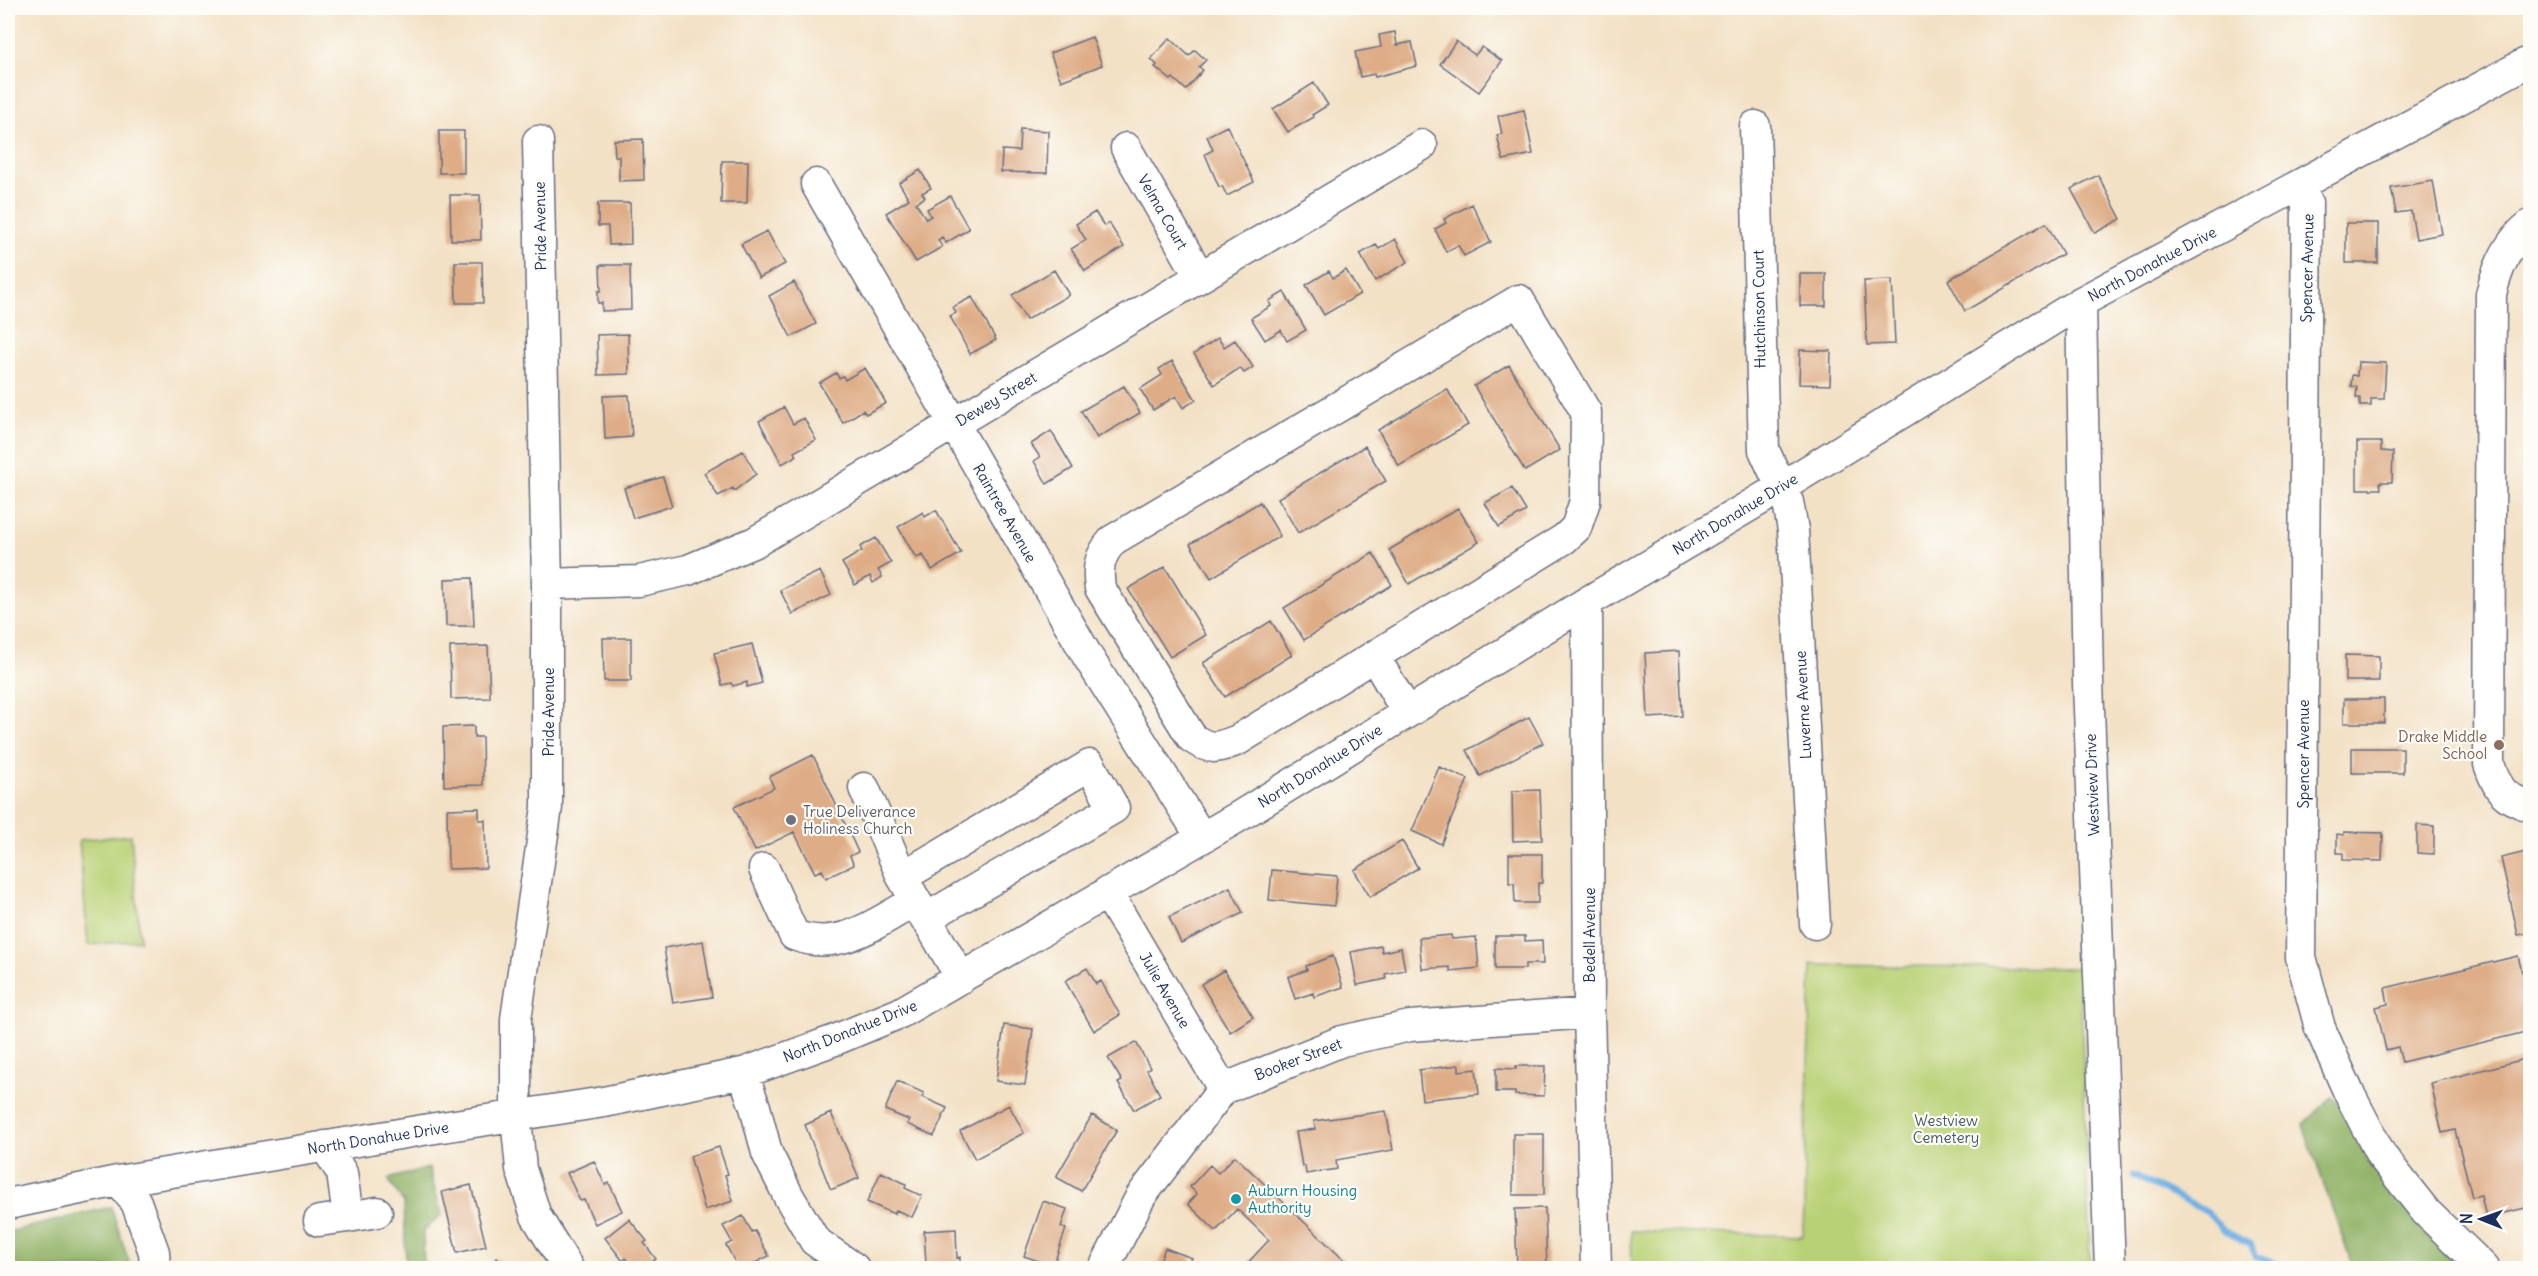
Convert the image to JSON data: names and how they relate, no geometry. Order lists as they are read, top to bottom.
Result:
{
  "streets": {
    "street": [
      "Velma Court",
      "Pride Avenue",
      "North Donahue Drive",
      "Spencer Avenue",
      "Hutchinson Court",
      "Dewey Street",
      "Raintree Avenue",
      "Luverne Avenue",
      "Westview Drive",
      "Bedell Avenue",
      "Julie Avenue",
      "Booker Street"
    ]
  },
  "crossings": [
    ["Velma Court", "Dewey Street"],
    ["Pride Avenue", "North Donahue Drive"],
    ["Pride Avenue", "Dewey Street"],
    ["North Donahue Drive", "Spencer Avenue"],
    ["North Donahue Drive", "Hutchinson Court"],
    ["North Donahue Drive", "Raintree Avenue"],
    ["North Donahue Drive", "Luverne Avenue"],
    ["North Donahue Drive", "Westview Drive"],
    ["North Donahue Drive", "Bedell Avenue"],
    ["North Donahue Drive", "Julie Avenue"],
    ["Hutchinson Court", "Luverne Avenue"],
    ["Dewey Street", "Raintree Avenue"],
    ["Bedell Avenue", "Booker Street"],
    ["Julie Avenue", "Booker Street"]
  ],
  "parks": ["Westview Cemetery"],
  "places": ["Drake Middle School", "True Deliverance Holiness Church", "Auburn Housing Authority"],
  "north": "left"
}
